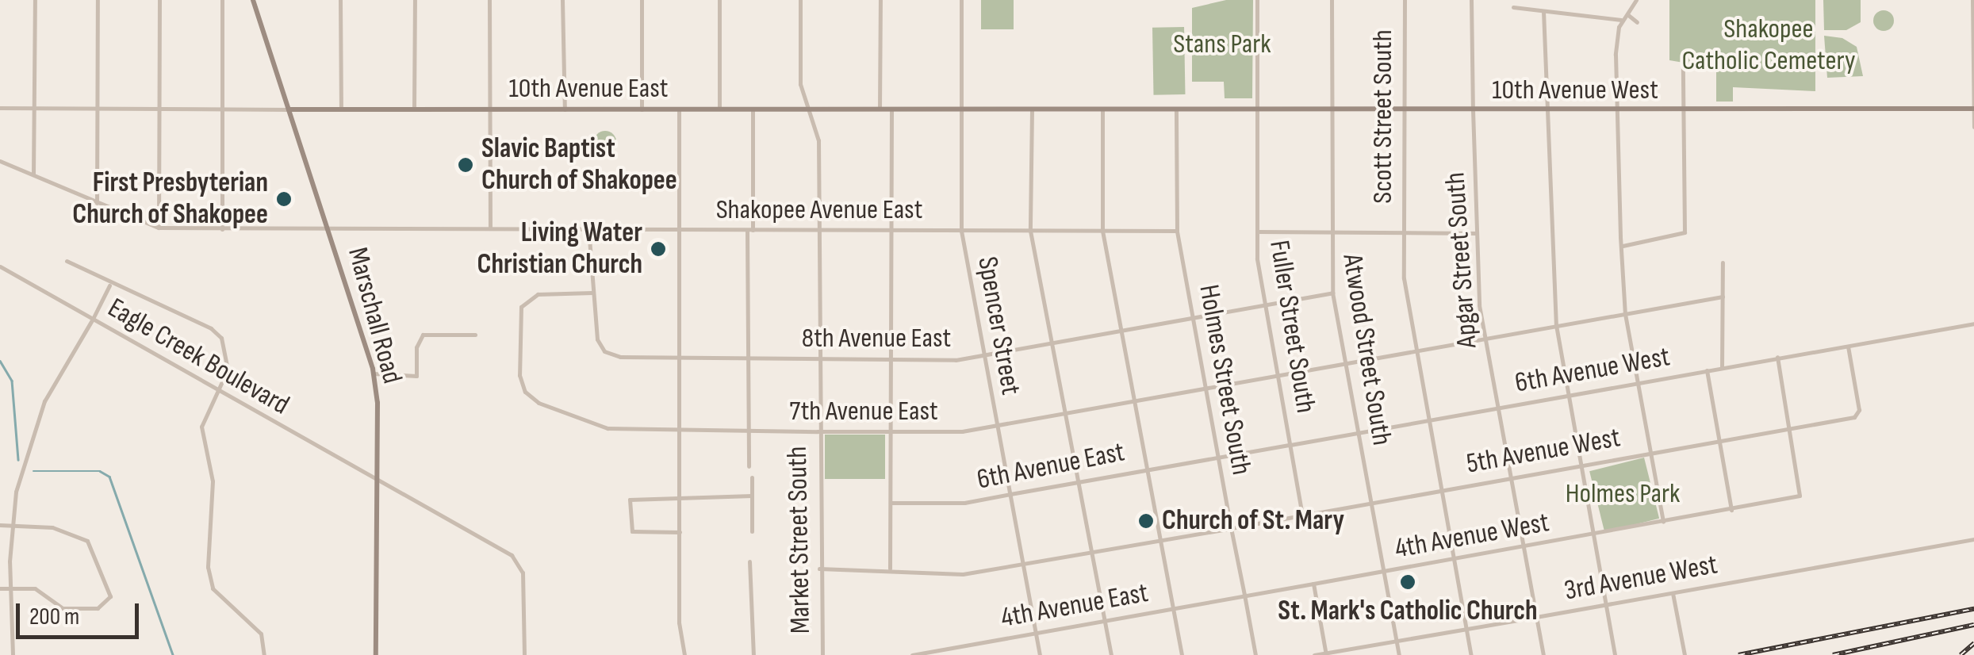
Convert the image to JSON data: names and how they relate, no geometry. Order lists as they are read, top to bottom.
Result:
{
  "streets": {
    "main road": ["10th Avenue East", "10th Avenue West", "Marschall Road"],
    "street": [
      "Scott Street South",
      "Shakopee Avenue East",
      "Apgar Street South",
      "Spencer Street",
      "Fuller Street South",
      "8th Avenue East",
      "Atwood Street South",
      "Eagle Creek Boulevard",
      "6th Avenue West",
      "Holmes Street South",
      "7th Avenue East",
      "5th Avenue West",
      "6th Avenue East",
      "4th Avenue West",
      "Market Street South",
      "3rd Avenue West",
      "4th Avenue East"
    ]
  },
  "crossings": [
    ["10th Avenue East", "10th Avenue West"],
    ["10th Avenue East", "Marschall Road"],
    ["10th Avenue East", "Spencer Street"],
    ["10th Avenue East", "Holmes Street South"],
    ["10th Avenue East", "Market Street South"],
    ["10th Avenue West", "Scott Street South"],
    ["10th Avenue West", "Apgar Street South"],
    ["10th Avenue West", "Fuller Street South"],
    ["10th Avenue West", "Atwood Street South"],
    ["10th Avenue West", "Holmes Street South"],
    ["Scott Street South", "6th Avenue West"],
    ["Scott Street South", "7th Avenue East"],
    ["Scott Street South", "5th Avenue West"],
    ["Scott Street South", "4th Avenue West"],
    ["Scott Street South", "3rd Avenue West"],
    ["Shakopee Avenue East", "Marschall Road"],
    ["Shakopee Avenue East", "Spencer Street"],
    ["Shakopee Avenue East", "Holmes Street South"],
    ["Shakopee Avenue East", "Market Street South"],
    ["Apgar Street South", "6th Avenue West"],
    ["Apgar Street South", "7th Avenue East"],
    ["Apgar Street South", "5th Avenue West"],
    ["Apgar Street South", "4th Avenue West"],
    ["Apgar Street South", "3rd Avenue West"],
    ["Marschall Road", "Eagle Creek Boulevard"],
    ["Spencer Street", "8th Avenue East"],
    ["Spencer Street", "7th Avenue East"],
    ["Spencer Street", "5th Avenue West"],
    ["Spencer Street", "6th Avenue East"],
    ["Spencer Street", "4th Avenue East"],
    ["Fuller Street South", "8th Avenue East"],
    ["Fuller Street South", "6th Avenue West"],
    ["Fuller Street South", "7th Avenue East"],
    ["Fuller Street South", "5th Avenue West"],
    ["8th Avenue East", "Atwood Street South"],
    ["8th Avenue East", "Holmes Street South"],
    ["8th Avenue East", "7th Avenue East"],
    ["8th Avenue East", "Market Street South"],
    ["Atwood Street South", "6th Avenue West"],
    ["Atwood Street South", "7th Avenue East"],
    ["Atwood Street South", "5th Avenue West"],
    ["Atwood Street South", "4th Avenue West"],
    ["Atwood Street South", "3rd Avenue West"],
    ["6th Avenue West", "Holmes Street South"],
    ["6th Avenue West", "5th Avenue West"],
    ["6th Avenue West", "6th Avenue East"],
    ["Holmes Street South", "7th Avenue East"],
    ["Holmes Street South", "5th Avenue West"],
    ["Holmes Street South", "6th Avenue East"],
    ["Holmes Street South", "4th Avenue West"],
    ["Holmes Street South", "4th Avenue East"],
    ["7th Avenue East", "Market Street South"],
    ["5th Avenue West", "4th Avenue West"],
    ["5th Avenue West", "Market Street South"],
    ["4th Avenue West", "4th Avenue East"]
  ],
  "parks": ["Shakopee Catholic Cemetery", "Stans Park", "Holmes Park"],
  "places": [
    "Slavic Baptist Church of Shakopee",
    "First Presbyterian Church of Shakopee",
    "Living Water Christian Church",
    "Church of St. Mary",
    "St. Mark's Catholic Church"
  ],
  "scale_bar": "200 m"
}
